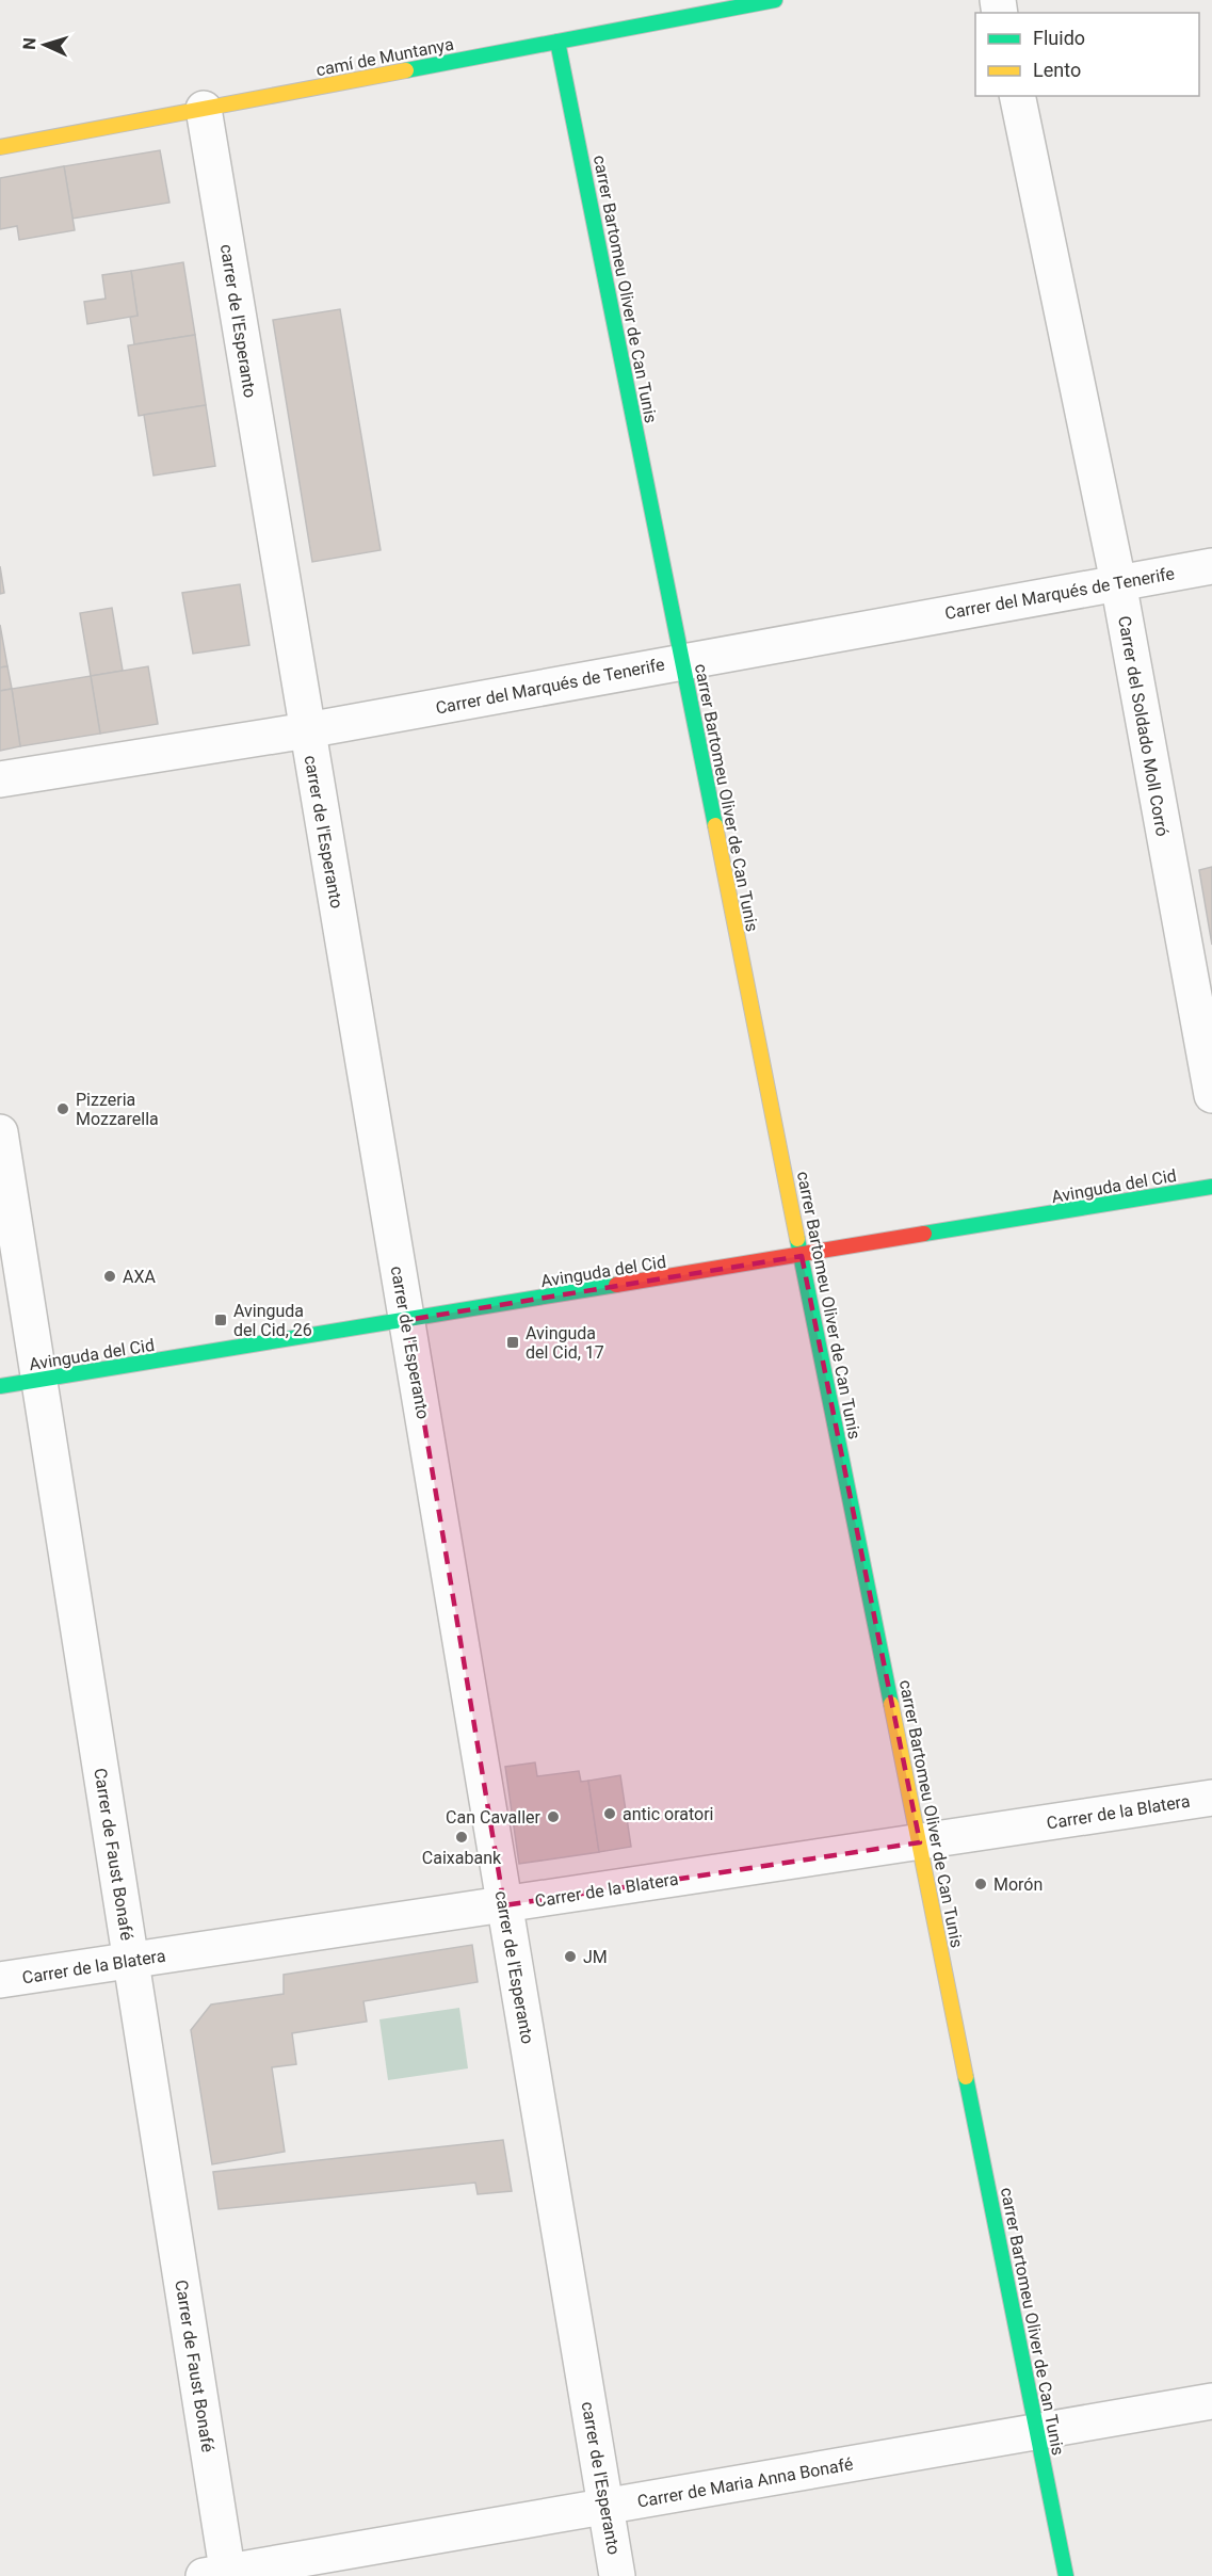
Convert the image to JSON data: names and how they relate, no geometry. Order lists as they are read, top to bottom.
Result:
{
  "streets": {
    "street": [
      "camí de Muntanya",
      "carrer Bartomeu Oliver de Can Tunis",
      "carrer de l'Esperanto",
      "Carrer del Marqués de Tenerife",
      "Carrer del Soldado Moll Corró",
      "Avinguda del Cid",
      "Carrer de la Blatera",
      "Carrer de Faust Bonafé",
      "Carrer de Maria Anna Bonafé"
    ]
  },
  "crossings": [
    ["camí de Muntanya", "carrer Bartomeu Oliver de Can Tunis"],
    ["camí de Muntanya", "carrer de l'Esperanto"],
    ["carrer Bartomeu Oliver de Can Tunis", "Carrer del Marqués de Tenerife"],
    ["carrer Bartomeu Oliver de Can Tunis", "Avinguda del Cid"],
    ["carrer Bartomeu Oliver de Can Tunis", "Carrer de la Blatera"],
    ["carrer Bartomeu Oliver de Can Tunis", "Carrer de Maria Anna Bonafé"],
    ["carrer de l'Esperanto", "Carrer del Marqués de Tenerife"],
    ["carrer de l'Esperanto", "Avinguda del Cid"],
    ["carrer de l'Esperanto", "Carrer de la Blatera"],
    ["carrer de l'Esperanto", "Carrer de Maria Anna Bonafé"],
    ["Carrer del Marqués de Tenerife", "Carrer del Soldado Moll Corró"],
    ["Avinguda del Cid", "Carrer de Faust Bonafé"],
    ["Carrer de la Blatera", "Carrer de Faust Bonafé"],
    ["Carrer de Faust Bonafé", "Carrer de Maria Anna Bonafé"]
  ],
  "places": {
    "other": [
      "Pizzeria Mozzarella",
      "AXA",
      "antic oratori",
      "Can Cavaller",
      "Caixabank",
      "Morón",
      "JM"
    ],
    "transit": ["Avinguda del Cid, 26", "Avinguda del Cid, 17"]
  },
  "legend": ["Fluido", "Lento"],
  "north": "left"
}
